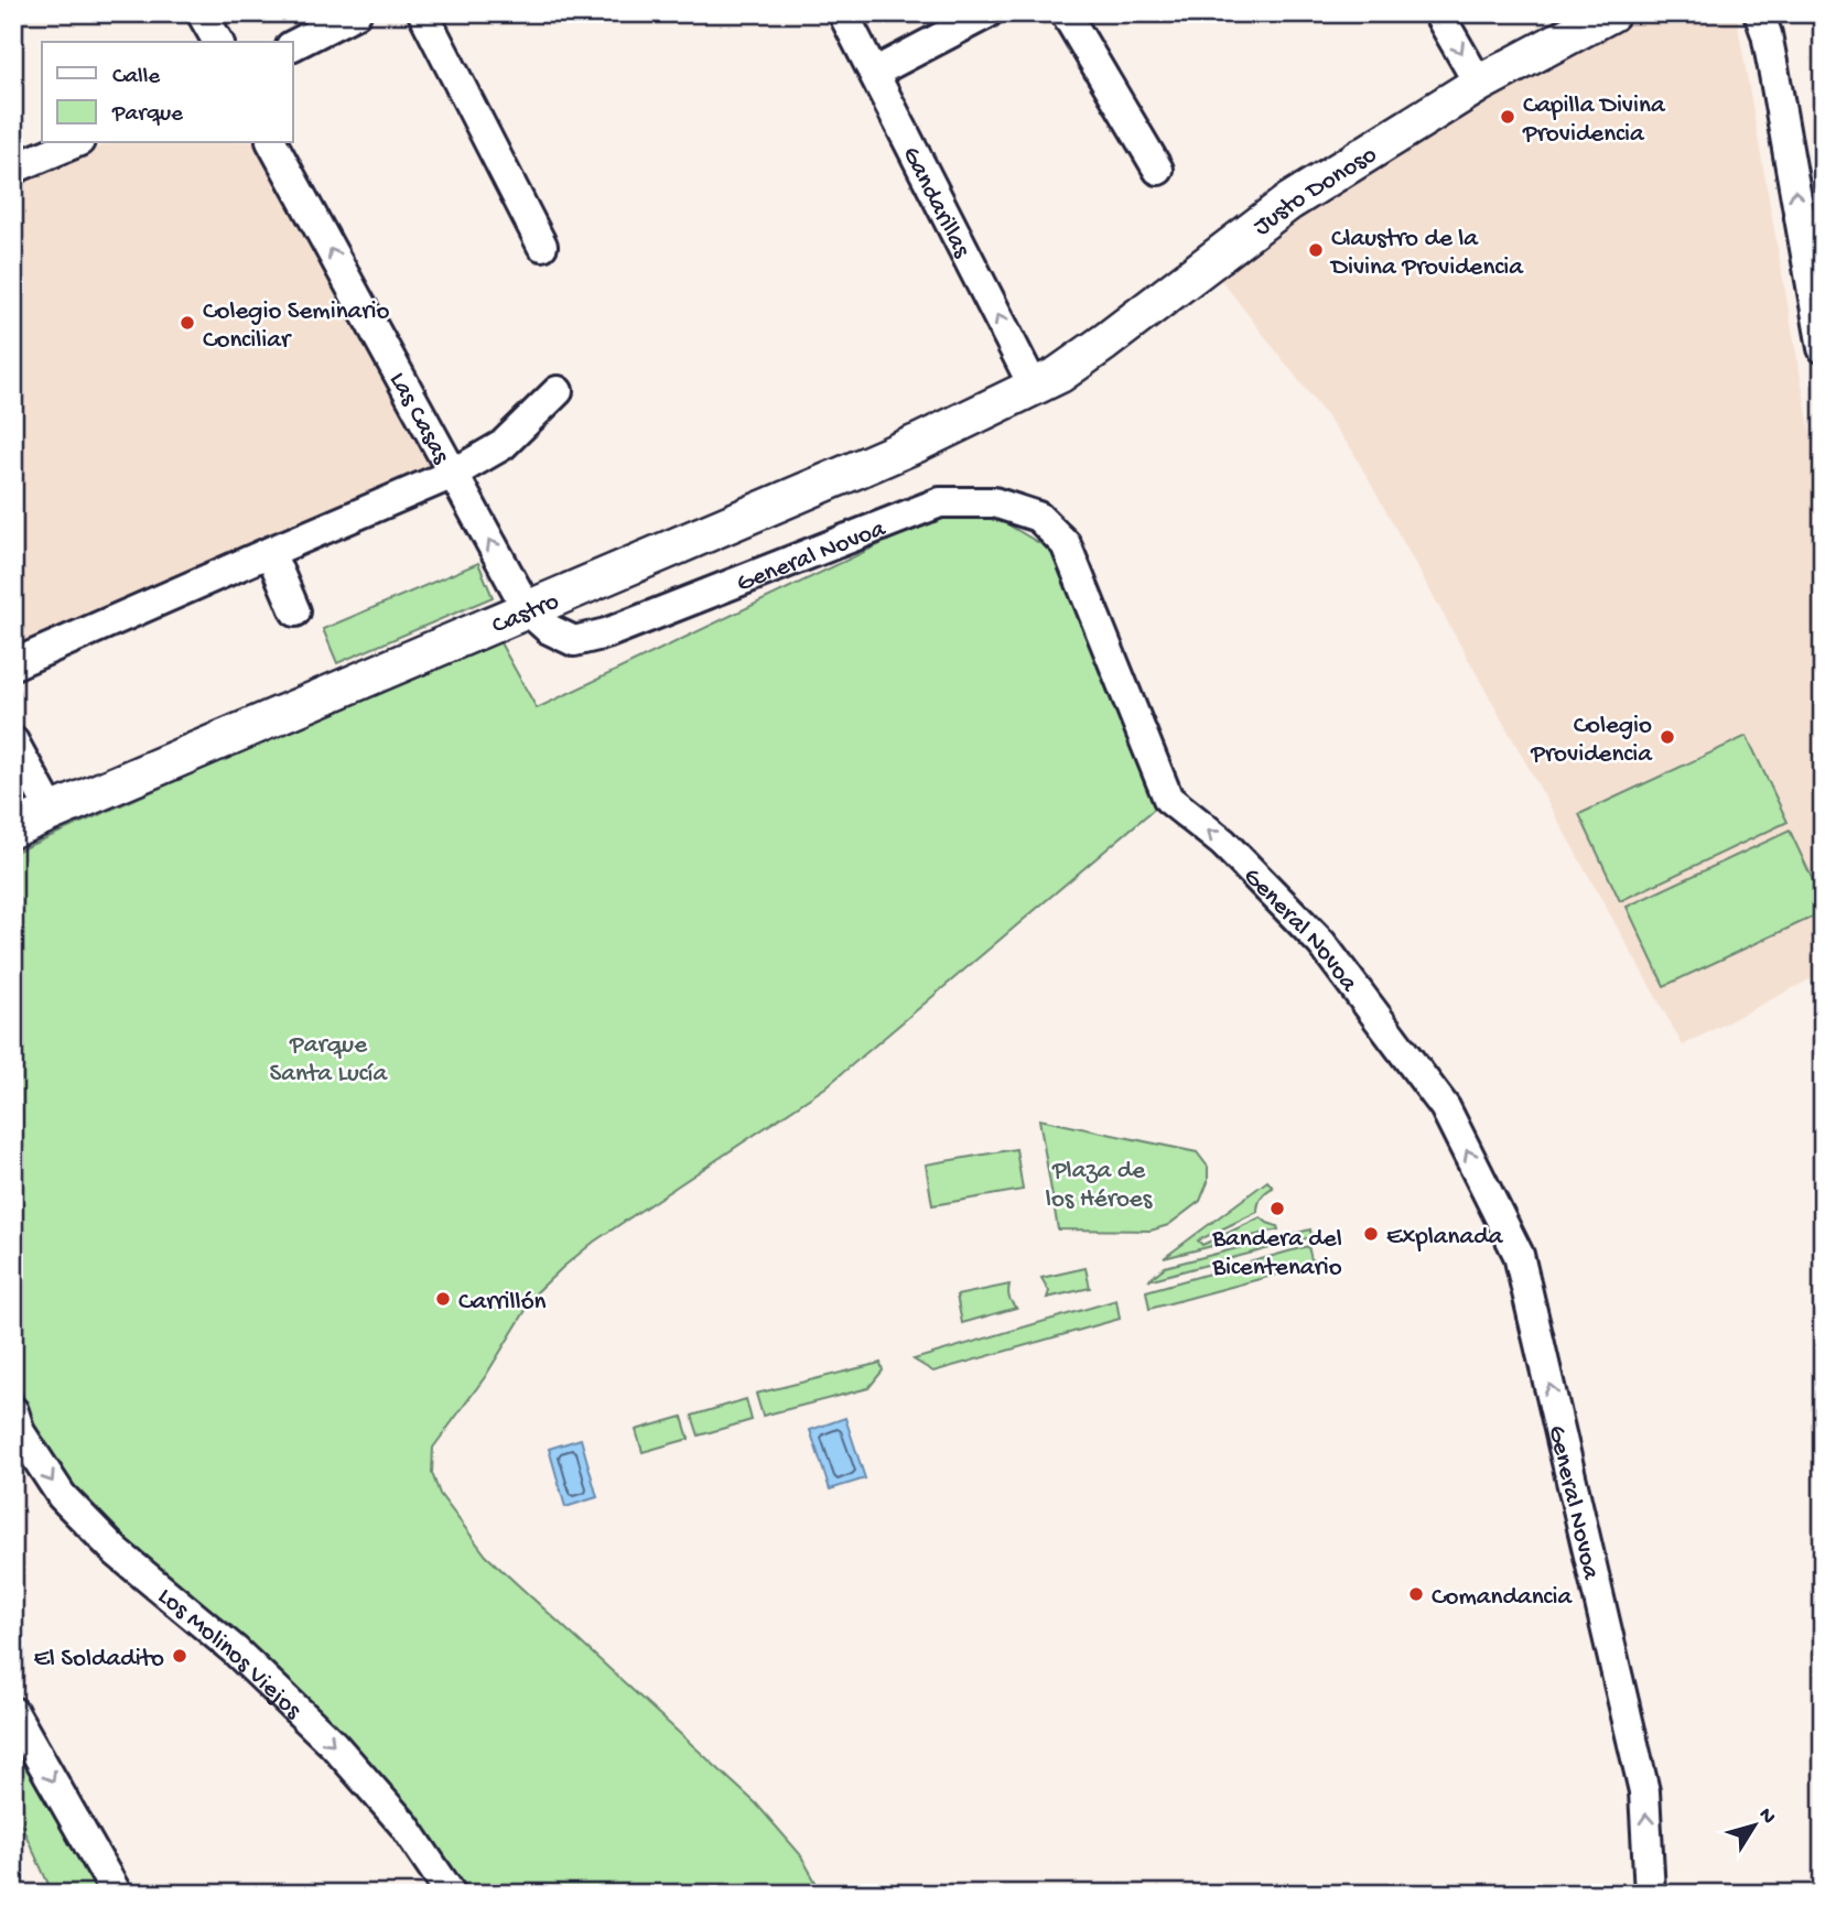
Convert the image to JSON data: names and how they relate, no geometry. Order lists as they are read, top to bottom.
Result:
{
  "streets": {
    "main road": ["Justo Donoso", "Castro"],
    "street": [
      "Gandarillas",
      "Las Casas",
      "General Novoa",
      "Los Molinos Viejos"
    ]
  },
  "crossings": [
    ["Justo Donoso", "Gandarillas"],
    ["Justo Donoso", "Castro"],
    ["Gandarillas", "Castro"],
    ["Las Casas", "General Novoa"],
    ["Las Casas", "Castro"],
    ["General Novoa", "Castro"]
  ],
  "one_way": ["General Novoa"],
  "parks": ["Parque Santa Lucía", "Plaza de los Héroes"],
  "places": [
    "Capilla Divina Providencia",
    "Claustro de la Divina Providencia",
    "Colegio Seminario Conciliar",
    "Colegio Providencia",
    "Bandera del Bicentenario",
    "Explanada",
    "Carrillón",
    "Comandancia",
    "El Soldadito"
  ],
  "legend": ["Calle", "Parque"],
  "north": "top right"
}
